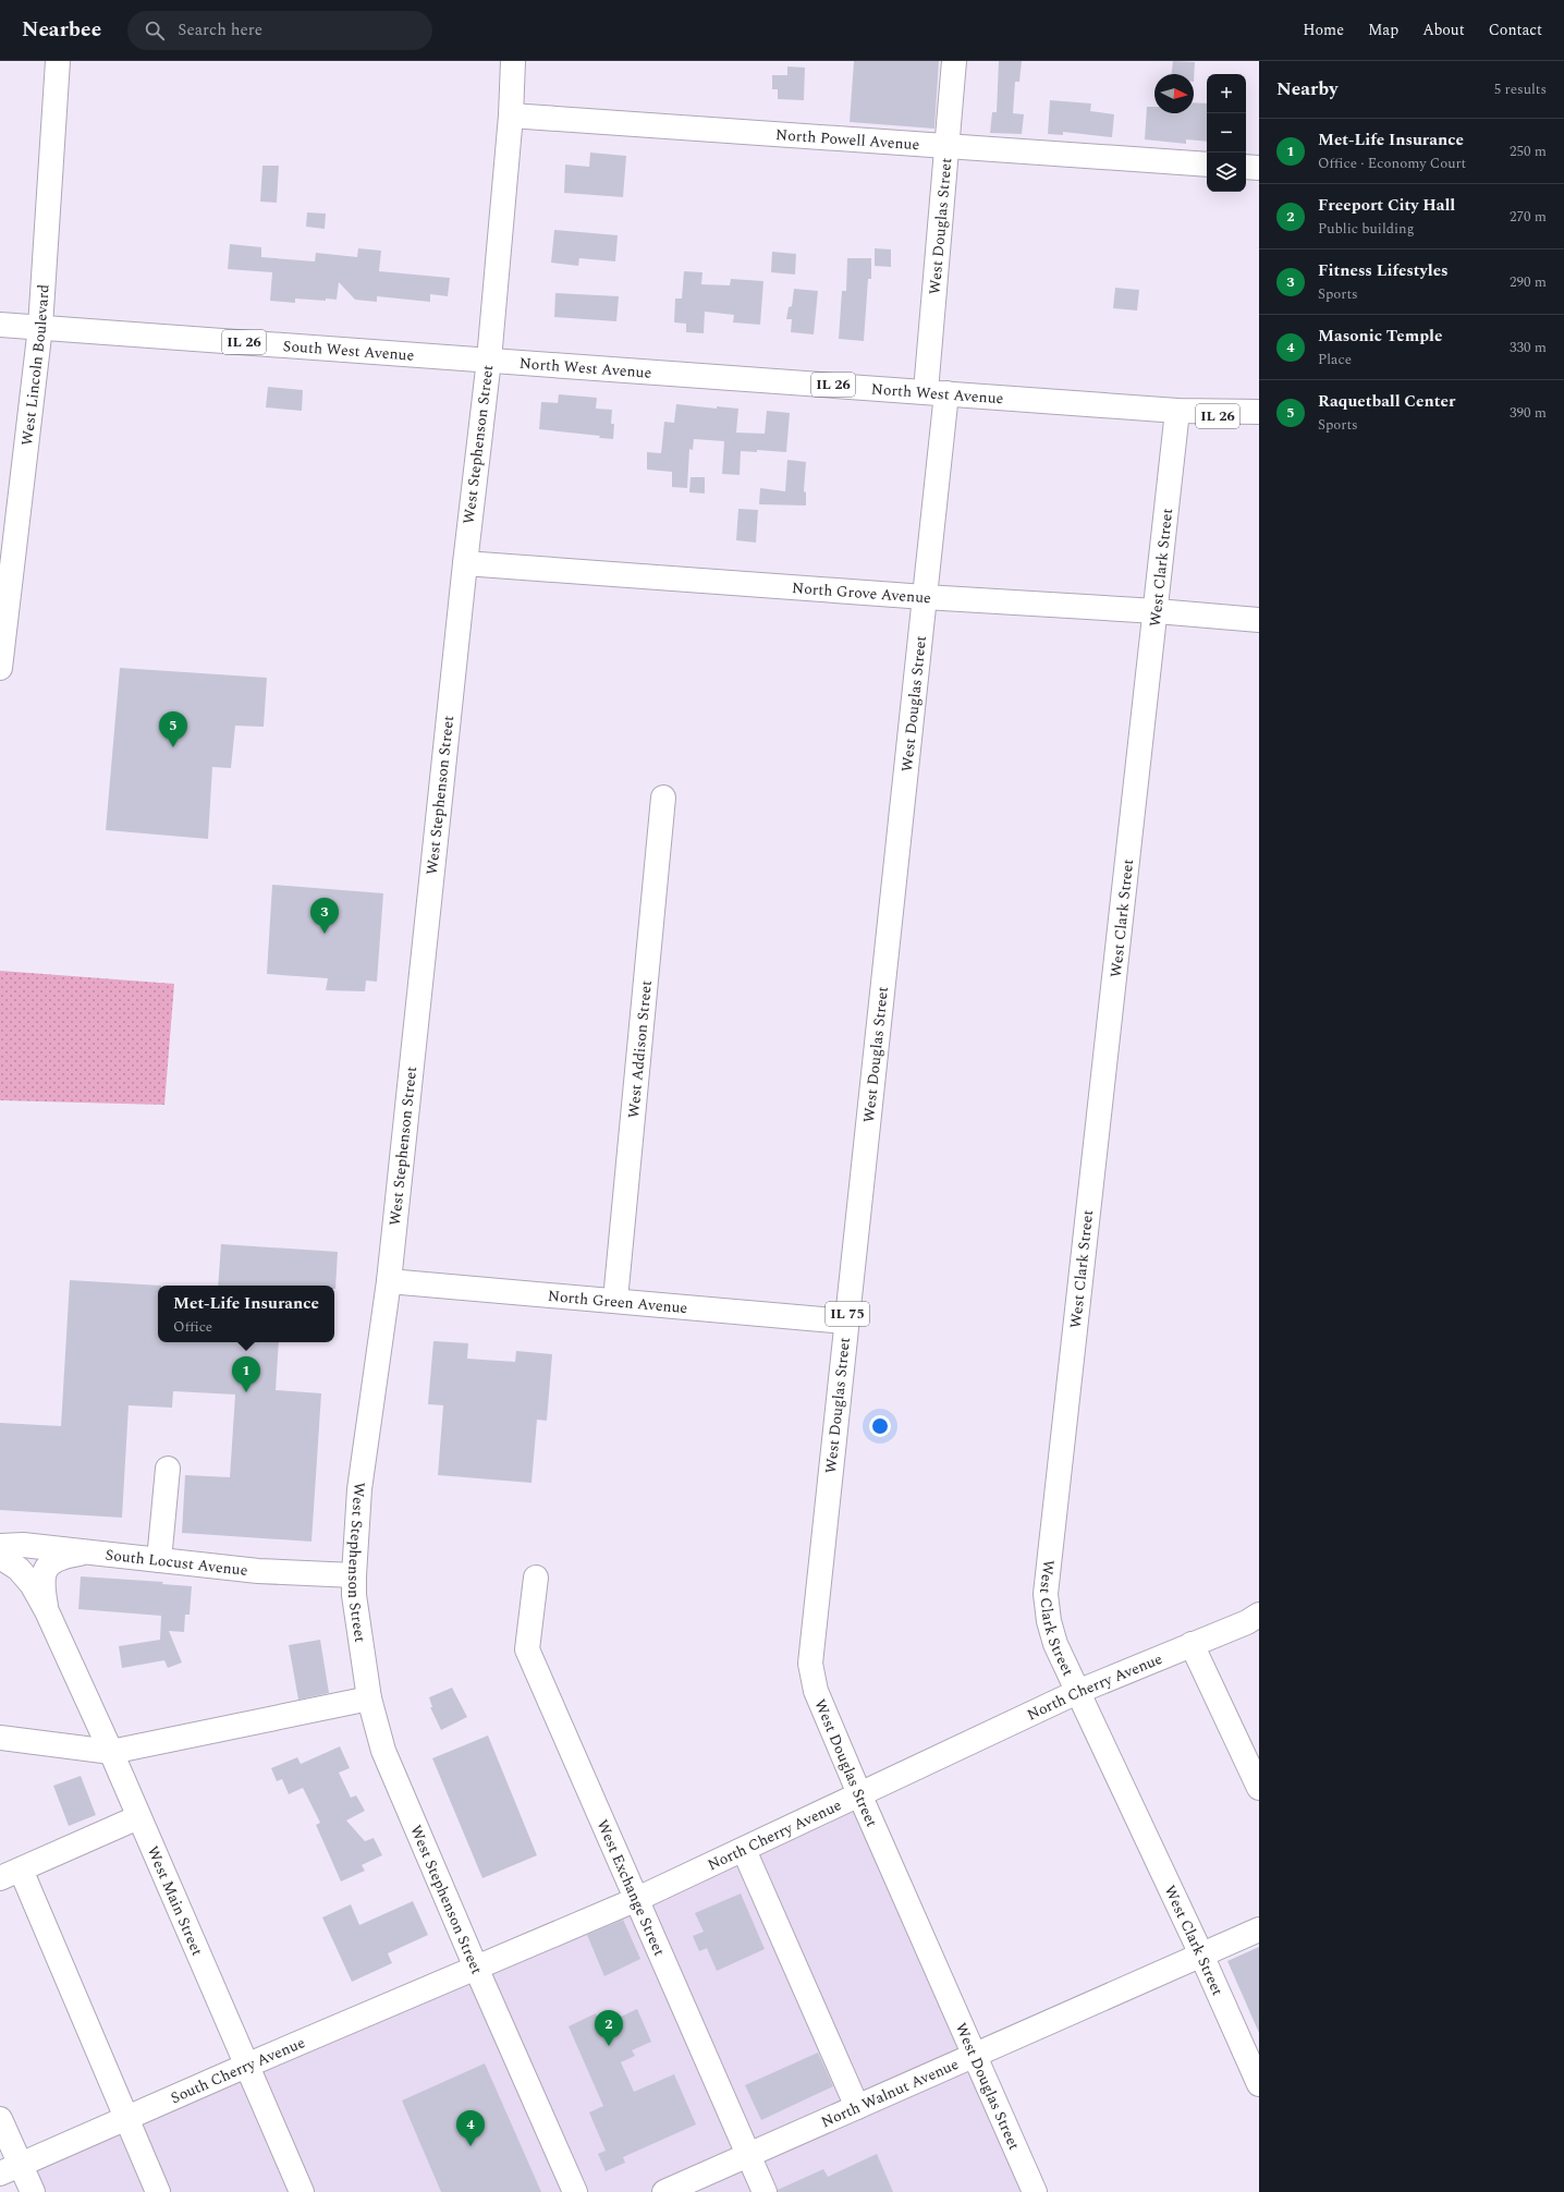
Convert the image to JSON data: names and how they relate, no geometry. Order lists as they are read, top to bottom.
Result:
{
  "streets": {
    "street": [
      "North Powell Avenue",
      "West Douglas Street",
      "IL 26",
      "South West Avenue",
      "West Lincoln Boulevard",
      "North West Avenue",
      "West Stephenson Street",
      "West Clark Street",
      "North Grove Avenue",
      "West Addison Street",
      "North Green Avenue",
      "IL 75",
      "South Locust Avenue",
      "North Cherry Avenue",
      "West Exchange Street",
      "West Main Street",
      "South Cherry Avenue",
      "North Walnut Avenue"
    ]
  },
  "crossings": [
    ["North Powell Avenue", "West Douglas Street"],
    ["North Powell Avenue", "West Stephenson Street"],
    ["West Douglas Street", "North West Avenue"],
    ["West Douglas Street", "North Grove Avenue"],
    ["West Douglas Street", "North Green Avenue"],
    ["West Douglas Street", "North Cherry Avenue"],
    ["West Douglas Street", "North Walnut Avenue"],
    ["South West Avenue", "West Lincoln Boulevard"],
    ["South West Avenue", "North West Avenue"],
    ["South West Avenue", "West Stephenson Street"],
    ["North West Avenue", "West Stephenson Street"],
    ["North West Avenue", "West Clark Street"],
    ["West Stephenson Street", "North Grove Avenue"],
    ["West Stephenson Street", "North Green Avenue"],
    ["West Stephenson Street", "South Locust Avenue"],
    ["West Stephenson Street", "North Cherry Avenue"],
    ["West Stephenson Street", "South Cherry Avenue"],
    ["West Clark Street", "North Grove Avenue"],
    ["West Clark Street", "North Cherry Avenue"],
    ["West Clark Street", "North Walnut Avenue"],
    ["West Addison Street", "North Green Avenue"],
    ["North Cherry Avenue", "West Exchange Street"],
    ["North Cherry Avenue", "South Cherry Avenue"],
    ["West Exchange Street", "North Walnut Avenue"],
    ["West Main Street", "South Cherry Avenue"]
  ],
  "north": "right",
  "page": {
    "header": "Nearbee",
    "search": "Search here",
    "nav": [
      "Home",
      "Map",
      "About",
      "Contact"
    ],
    "heading": ["Nearby", "5 results"],
    "map_buttons": ["+", "−"],
    "list": [
      {
        "mark": "1",
        "name": "Met-Life Insurance",
        "note": "Office · Economy Court",
        "value": "250 m"
      },
      {
        "mark": "2",
        "name": "Freeport City Hall",
        "note": "Public building",
        "value": "270 m"
      },
      {
        "mark": "3",
        "name": "Fitness Lifestyles",
        "note": "Sports",
        "value": "290 m"
      },
      {
        "mark": "4",
        "name": "Masonic Temple",
        "note": "Place",
        "value": "330 m"
      },
      {
        "mark": "5",
        "name": "Raquetball Center",
        "note": "Sports",
        "value": "390 m"
      }
    ],
    "pins": [
      "5",
      "3",
      "1",
      "2",
      "4"
    ],
    "popup": ["Met-Life Insurance", "Office"]
  }
}
